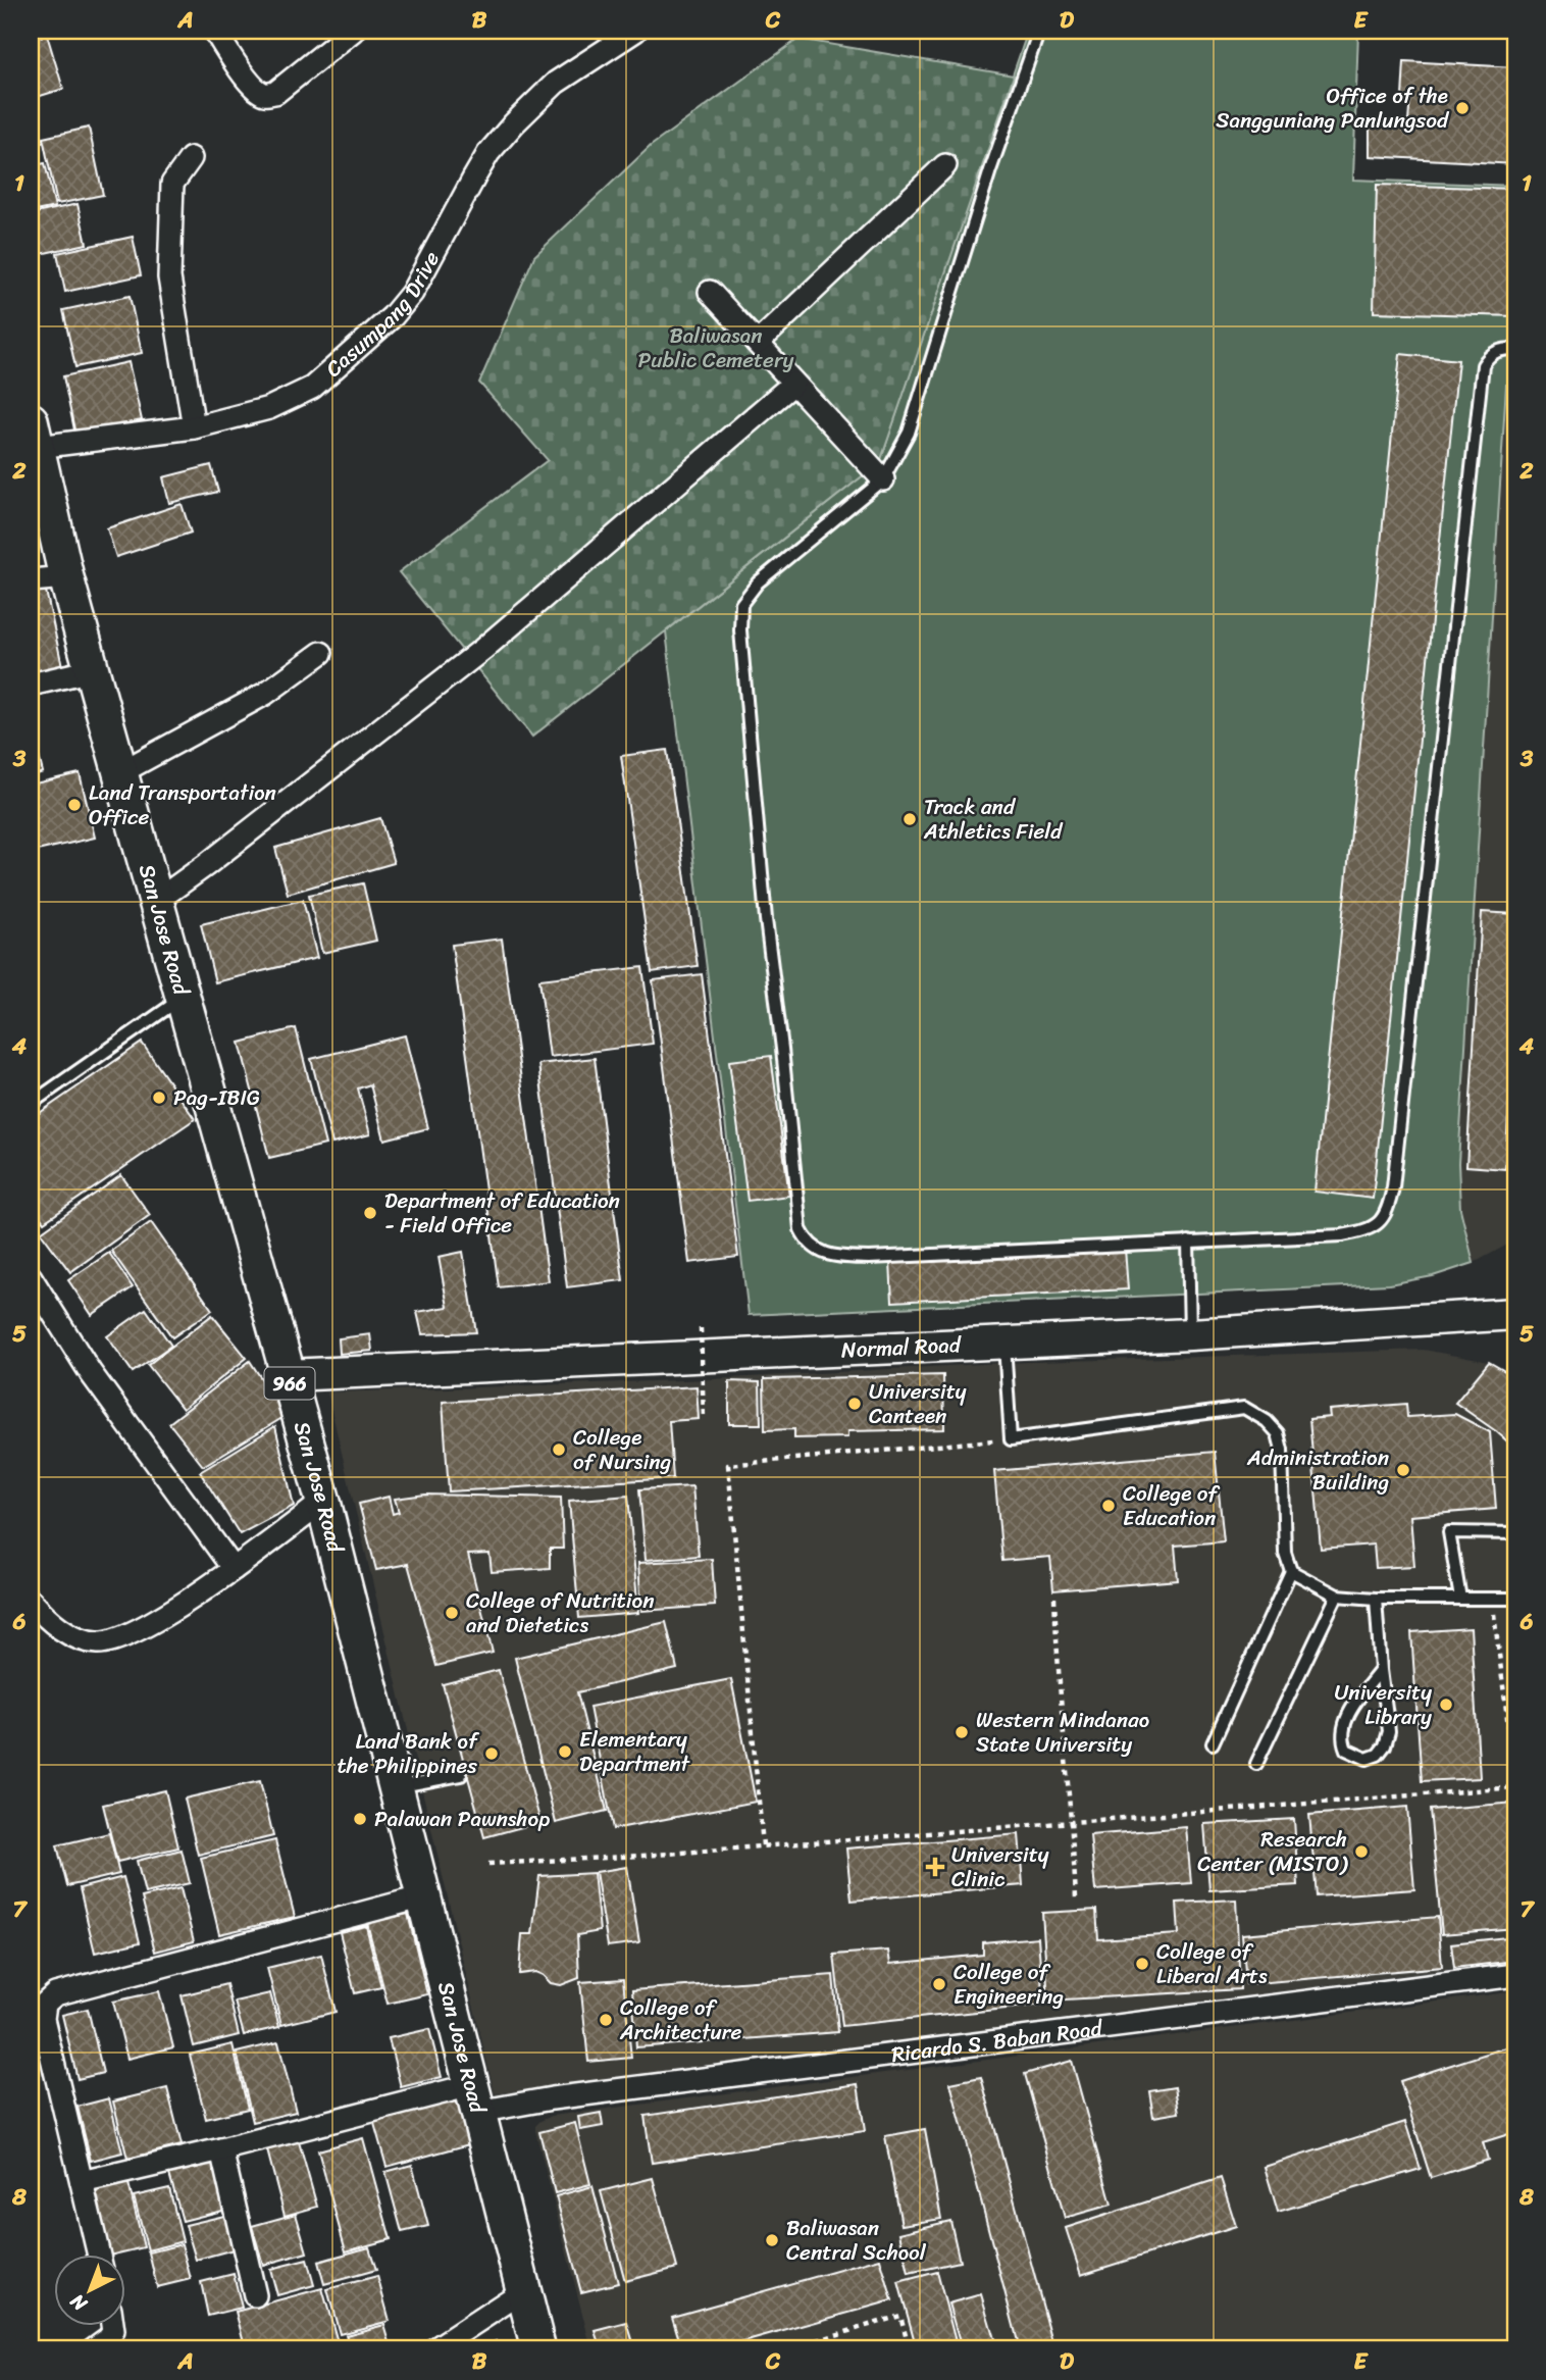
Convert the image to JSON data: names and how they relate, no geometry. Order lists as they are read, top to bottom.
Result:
{
  "streets": {
    "main road": ["San Jose Road", "966"],
    "street": ["Casumpang Drive", "Normal Road", "Ricardo S. Baban Road"]
  },
  "crossings": [
    ["Casumpang Drive", "San Jose Road"],
    ["San Jose Road", "Normal Road"],
    ["San Jose Road", "Ricardo S. Baban Road"]
  ],
  "parks": ["Baliwasan Public Cemetery"],
  "places": {
    "other": [
      "Office of the Sangguniang Panlungsod",
      "Land Transportation Office",
      "Track and Athletics Field",
      "Pag-IBIG",
      "Department of Education - Field Office",
      "University Canteen",
      "College of Nursing",
      "Administration Building",
      "College of Education",
      "College of Nutrition and Dietetics",
      "University Library",
      "Western Mindanao State University",
      "Elementary Department",
      "Land Bank of the Philippines",
      "Palawan Pawnshop",
      "Research Center (MISTO)",
      "College of Liberal Arts",
      "College of Engineering",
      "College of Architecture",
      "Baliwasan Central School"
    ],
    "health": ["University Clinic"]
  },
  "north": "bottom left",
  "grid": {
    "columns": [
      "A",
      "B",
      "C",
      "D",
      "E"
    ],
    "rows": [
      "1",
      "2",
      "3",
      "4",
      "5",
      "6",
      "7",
      "8"
    ]
  }
}
